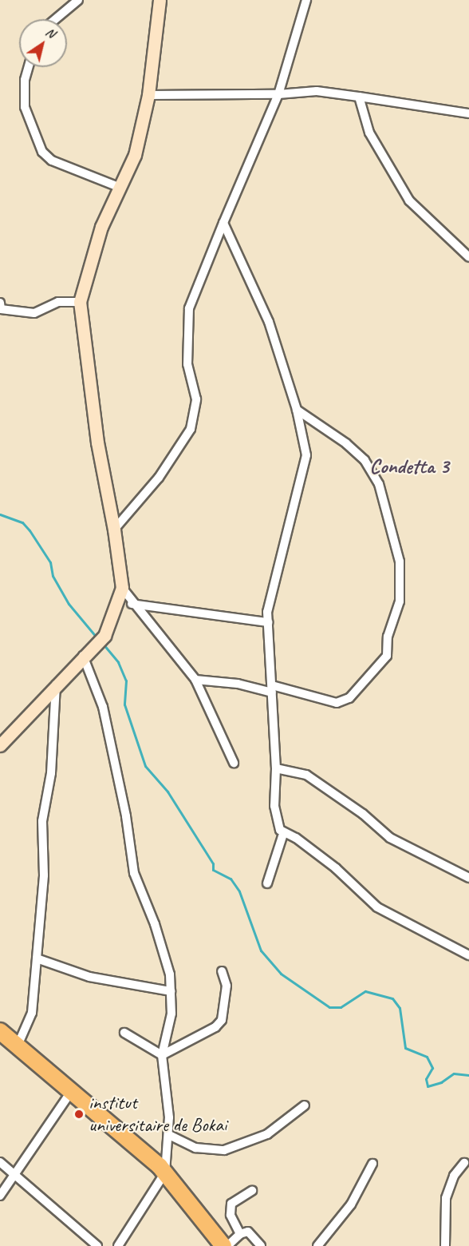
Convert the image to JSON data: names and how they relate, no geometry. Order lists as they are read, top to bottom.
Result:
{
  "districts": ["Сondetta 3"],
  "places": ["institut universitaire de Bokai"],
  "north": "top right"
}
